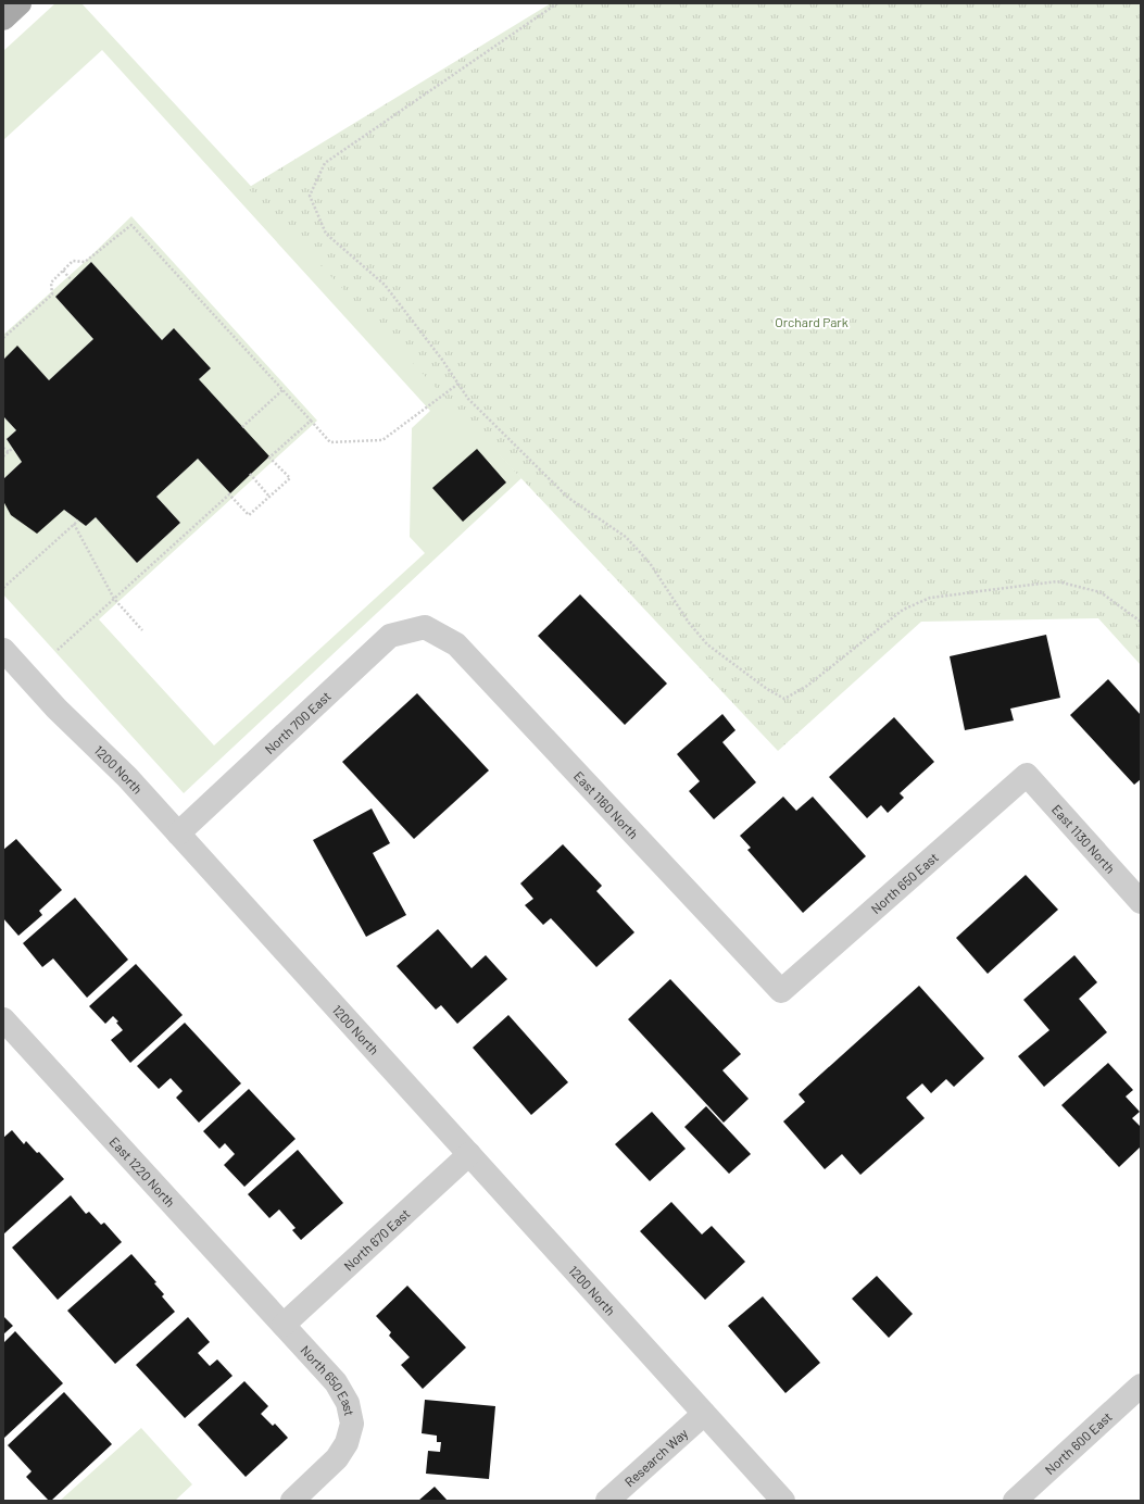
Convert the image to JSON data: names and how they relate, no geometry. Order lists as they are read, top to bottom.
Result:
{
  "streets": {
    "street": [
      "North 700 East",
      "1200 North",
      "East 1160 North",
      "East 1130 North",
      "North 650 East",
      "East 1220 North",
      "North 670 East",
      "North 600 East",
      "Research Way"
    ]
  },
  "crossings": [
    ["North 700 East", "1200 North"],
    ["North 700 East", "East 1160 North"],
    ["1200 North", "North 670 East"],
    ["1200 North", "Research Way"],
    ["East 1160 North", "North 650 East"],
    ["East 1130 North", "North 650 East"],
    ["North 650 East", "East 1220 North"],
    ["North 650 East", "North 670 East"],
    ["East 1220 North", "North 670 East"]
  ],
  "parks": ["Orchard Park"]
}
